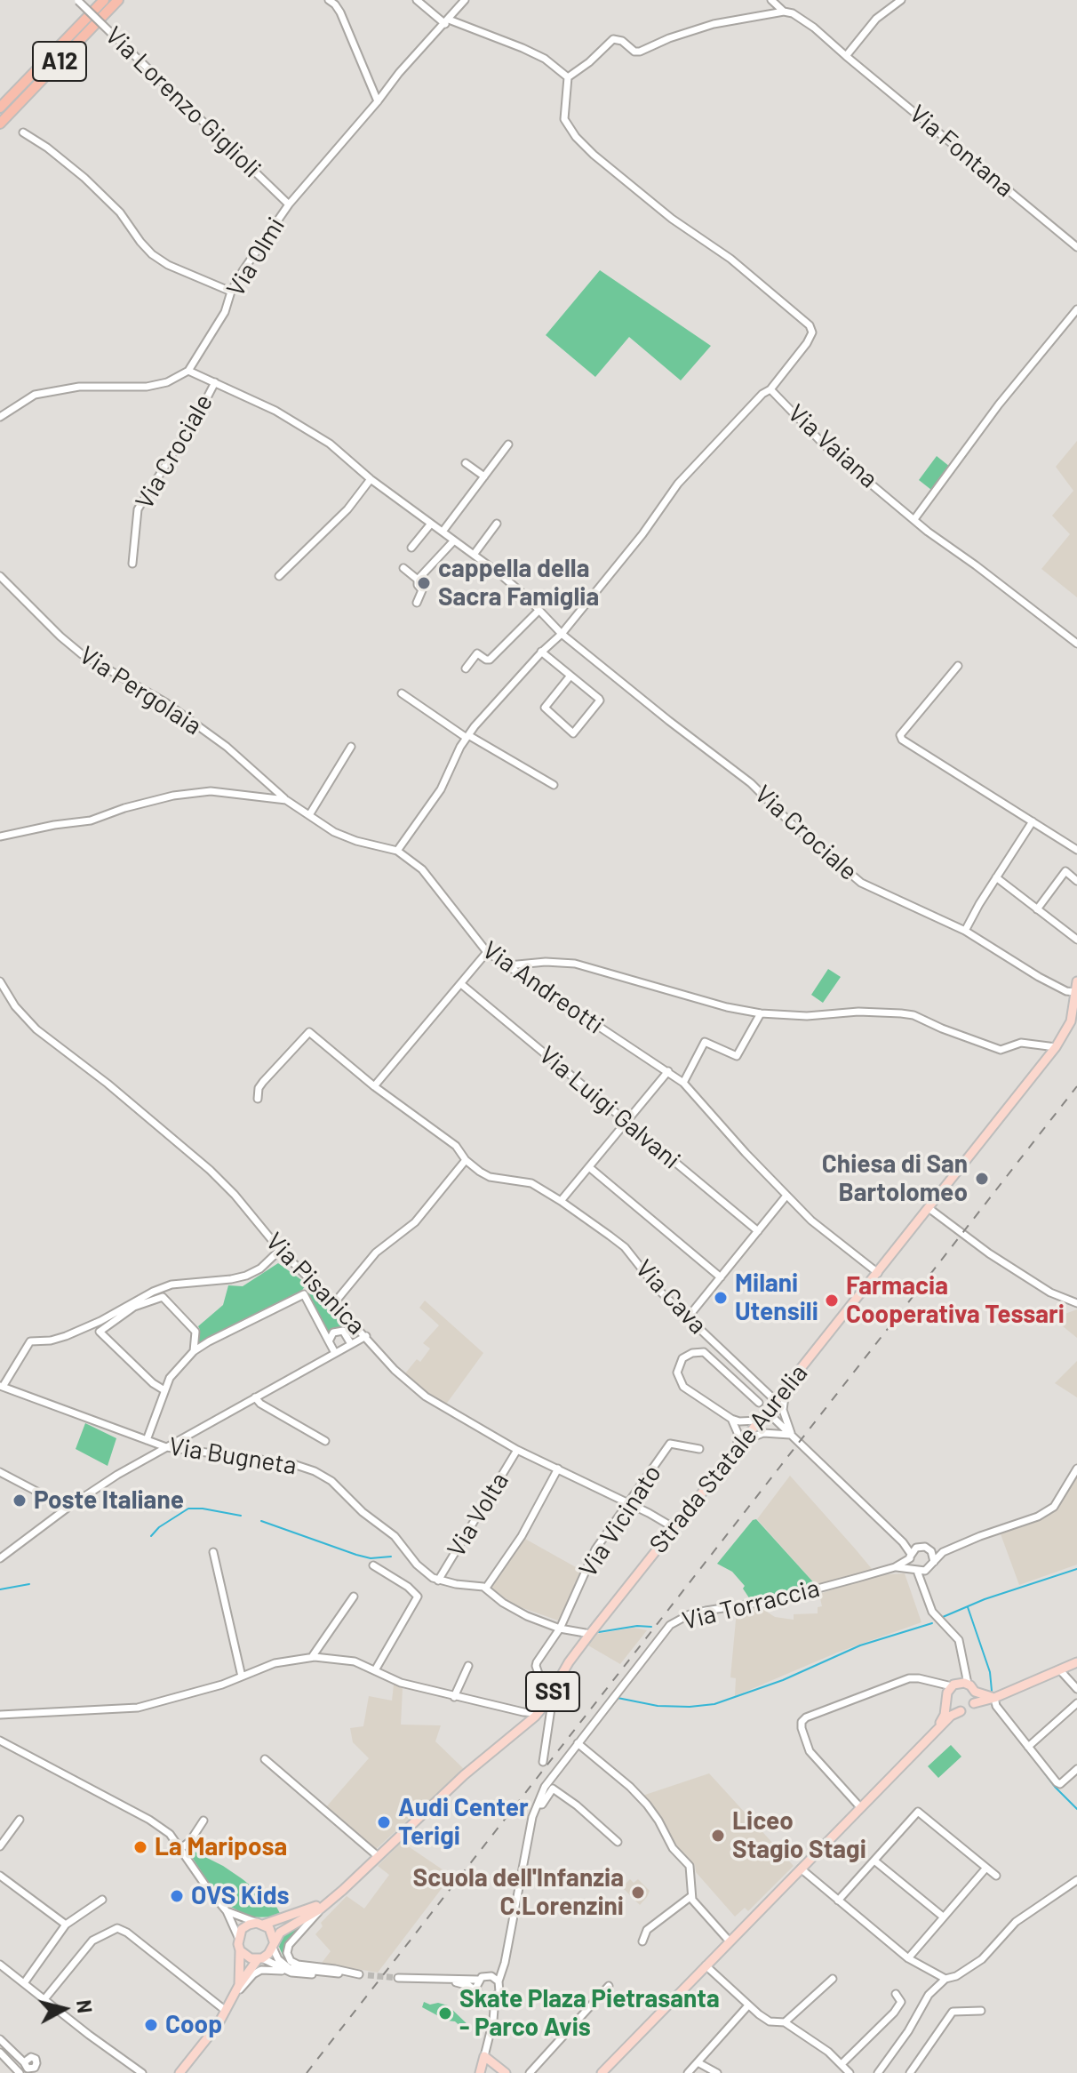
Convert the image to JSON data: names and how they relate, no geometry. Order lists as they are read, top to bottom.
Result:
{
  "streets": {
    "highway": ["A12"],
    "main road": ["Strada Statale Aurelia", "SS1"],
    "street": [
      "Via Lorenzo Giglioli",
      "Via Fontana",
      "Via Olmi",
      "Via Vaiana",
      "Via Crociale",
      "Via Pergolaia",
      "Via Andreotti",
      "Via Luigi Galvani",
      "Via Pisanica",
      "Via Cava",
      "Via Bugneta",
      "Via Volta",
      "Via Vicinato",
      "Via Torraccia"
    ]
  },
  "crossings": [
    ["Via Lorenzo Giglioli", "Via Olmi"],
    ["Via Olmi", "Via Crociale"],
    ["Via Crociale", "Strada Statale Aurelia"],
    ["Via Pergolaia", "Via Andreotti"],
    ["Via Andreotti", "Strada Statale Aurelia"],
    ["Via Pisanica", "Strada Statale Aurelia"],
    ["Via Pisanica", "Via Volta"],
    ["Via Pisanica", "Via Vicinato"],
    ["Via Cava", "Strada Statale Aurelia"],
    ["Via Bugneta", "Via Volta"],
    ["Strada Statale Aurelia", "Via Vicinato"]
  ],
  "places": [
    "cappella della Sacra Famiglia",
    "Chiesa di San Bartolomeo",
    "Milani Utensili",
    "Farmacia Cooperativa Tessari",
    "Poste Italiane",
    "Audi Center Terigi",
    "Liceo Stagio Stagi",
    "La Mariposa",
    "Scuola dell'Infanzia C.Lorenzini",
    "OVS Kids",
    "Skate Plaza Pietrasanta - Parco Avis",
    "Coop"
  ],
  "north": "right"
}
